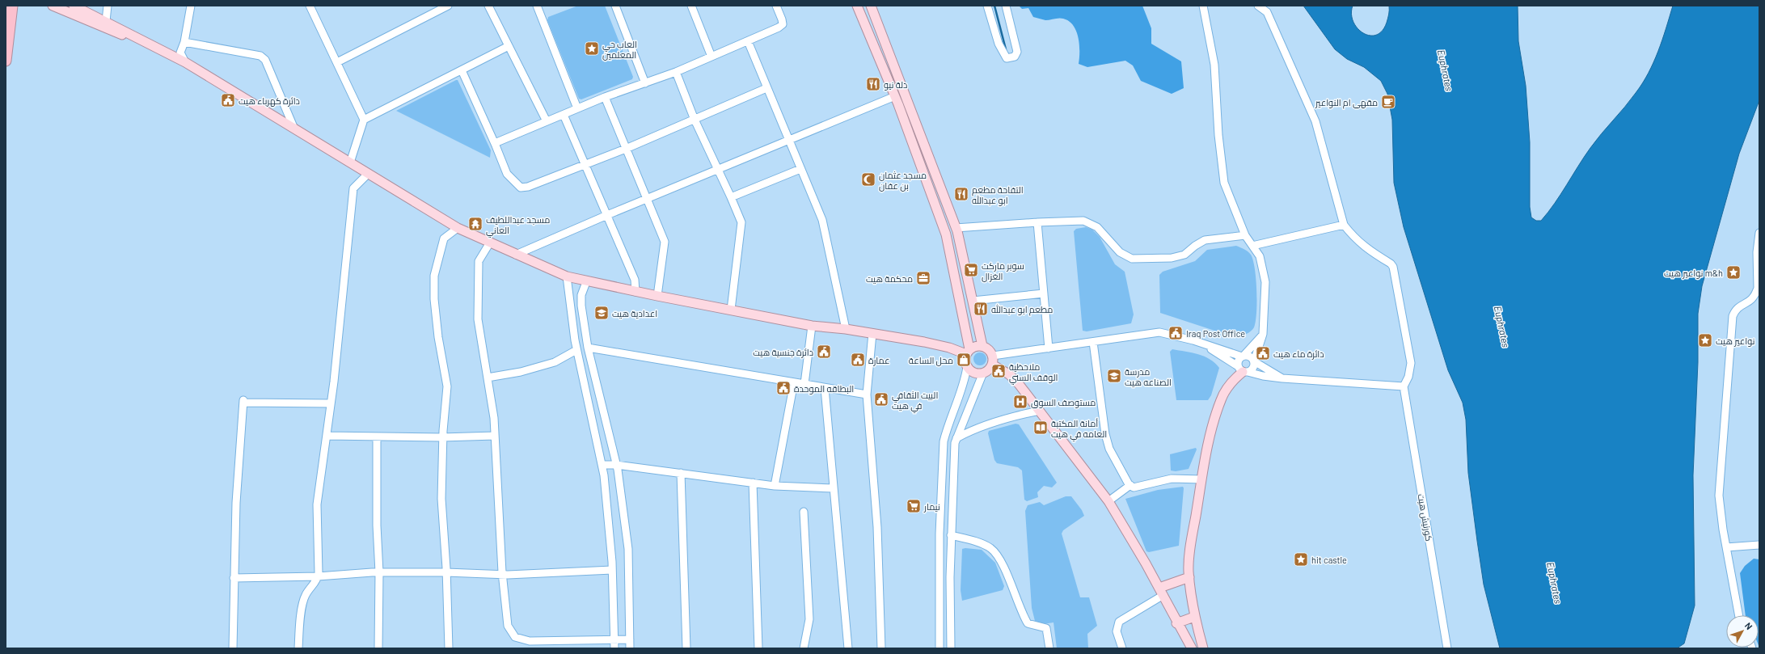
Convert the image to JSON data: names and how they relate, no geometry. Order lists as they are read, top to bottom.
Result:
{
  "streets": {
    "street": ["كورنيش هيت"]
  },
  "water": ["Euphrates"],
  "places": {
    "place": [
      "العاب حي المعلمين",
      "نواعير هيت m&h",
      "نواعير هيت",
      "hit castle"
    ],
    "restaurant": ["دلة نيو", "التفاحة مطعم ابو عبدالله", "مطعم ابو عبدالله"],
    "public building": [
      "دائرة كهرباء هيت",
      "Iraq Post Office",
      "دائرة جنسية هيت",
      "دائرة ماء هيت",
      "عمارة",
      "ملاحظية الوقف السني",
      "البطاقه الموحدة",
      "البيت الثقافي في هيت"
    ],
    "cafe": ["مقهى ام النواعير"],
    "mosque": ["مسجد عثمان بن عفان"],
    "temple": ["مسجد عبداللطيف العاني"],
    "supermarket": ["سوبر ماركت الغزال", "نيمار"],
    "office": ["محكمة هيت"],
    "school or university": ["اعدادية هيت", "مدرسة الصناعه هيت"],
    "shop": ["محل الساعة"],
    "hospital": ["مستوصف السوق"],
    "library": ["أمانة المكتبة العامه في هيت"]
  },
  "north": "top right"
}
